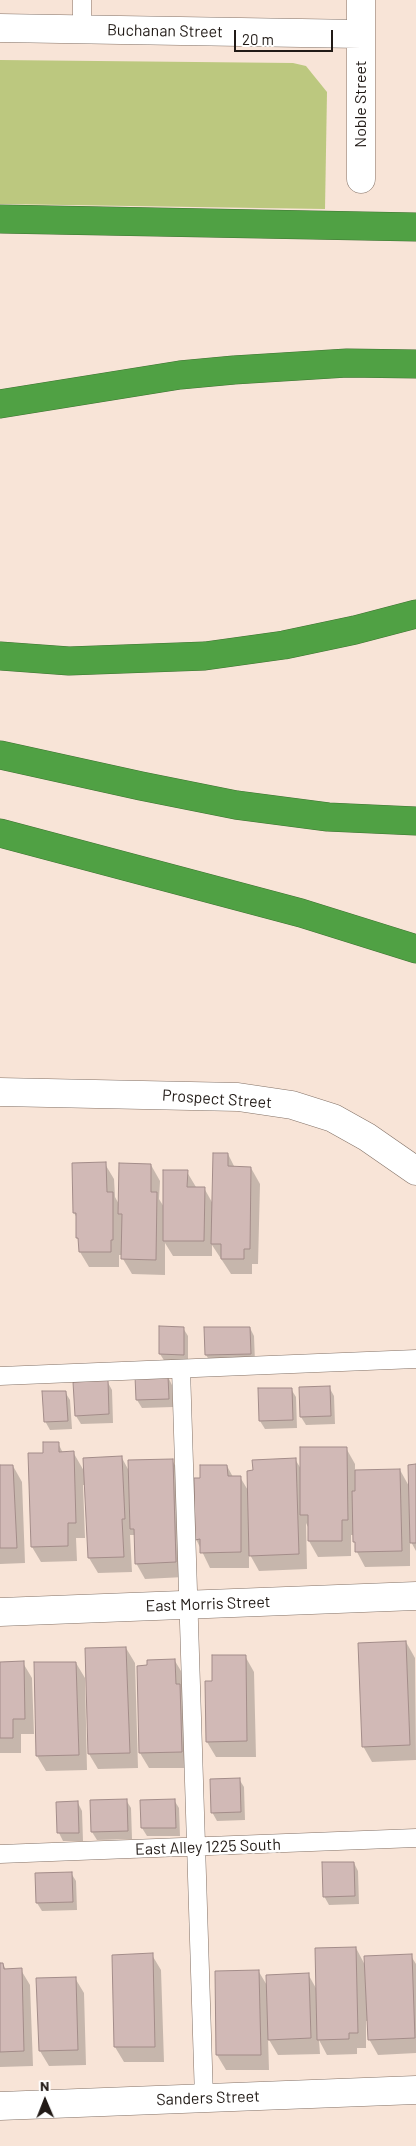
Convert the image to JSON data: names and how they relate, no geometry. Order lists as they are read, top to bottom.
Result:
{
  "streets": {
    "street": [
      "Buchanan Street",
      "Noble Street",
      "Prospect Street",
      "East Morris Street",
      "Sanders Street"
    ],
    "lane": ["East Alley 1225 South"]
  },
  "crossings": [
    ["Buchanan Street", "Noble Street"]
  ],
  "scale_bar": "20 m",
  "north": "top"
}
